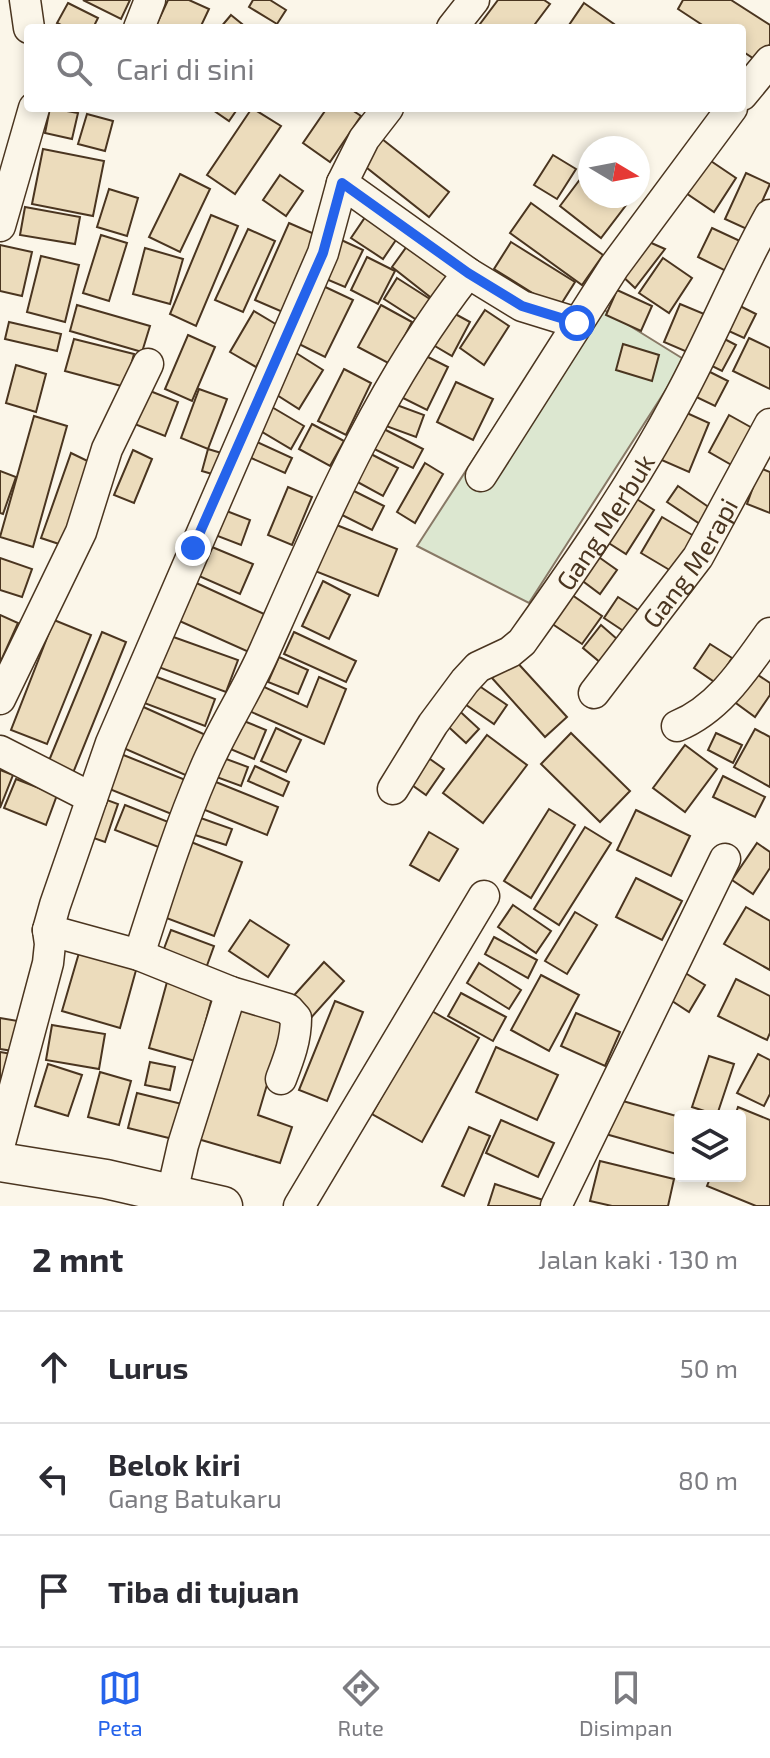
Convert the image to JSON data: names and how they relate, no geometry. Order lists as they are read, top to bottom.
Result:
{
  "streets": {
    "street": ["Gang Merbuk", "Gang Merapi"]
  },
  "north": "right",
  "page": {
    "search": "Cari di sini",
    "heading": ["2 mnt", "Jalan kaki · 130 m"],
    "list": [
      ["Lurus", "50 m"],
      ["Belok kiri", "Gang Batukaru", "80 m"],
      "Tiba di tujuan"
    ],
    "nav": ["Peta", "Rute", "Disimpan"]
  }
}
